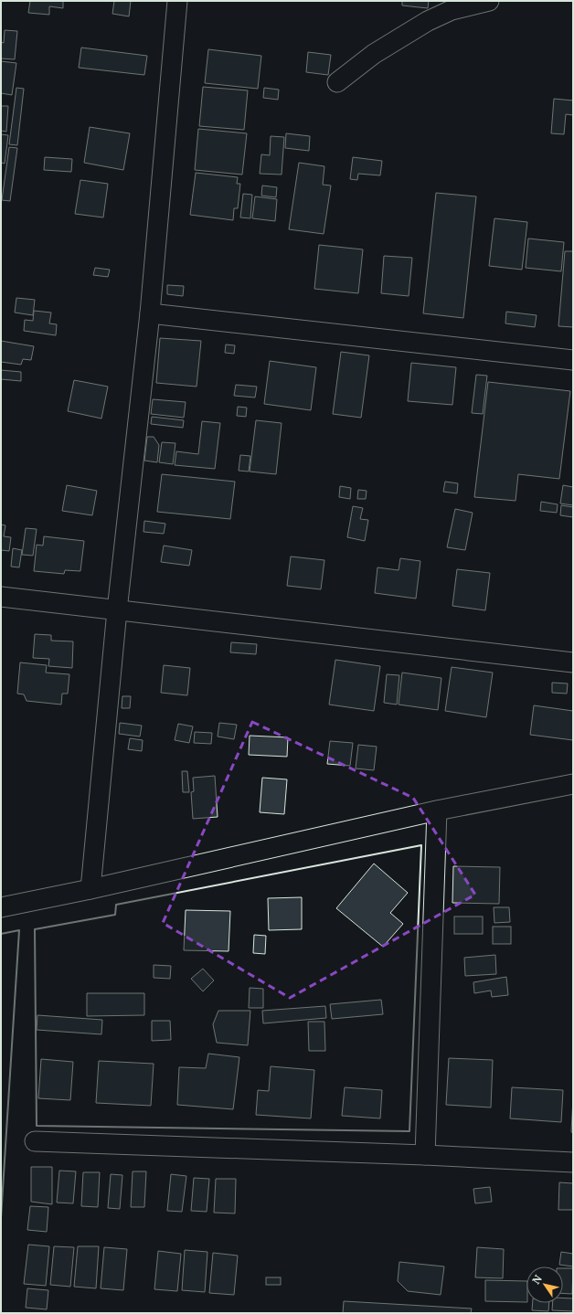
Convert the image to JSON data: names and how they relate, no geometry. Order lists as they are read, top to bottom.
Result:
{
  "north": "top left"
}
